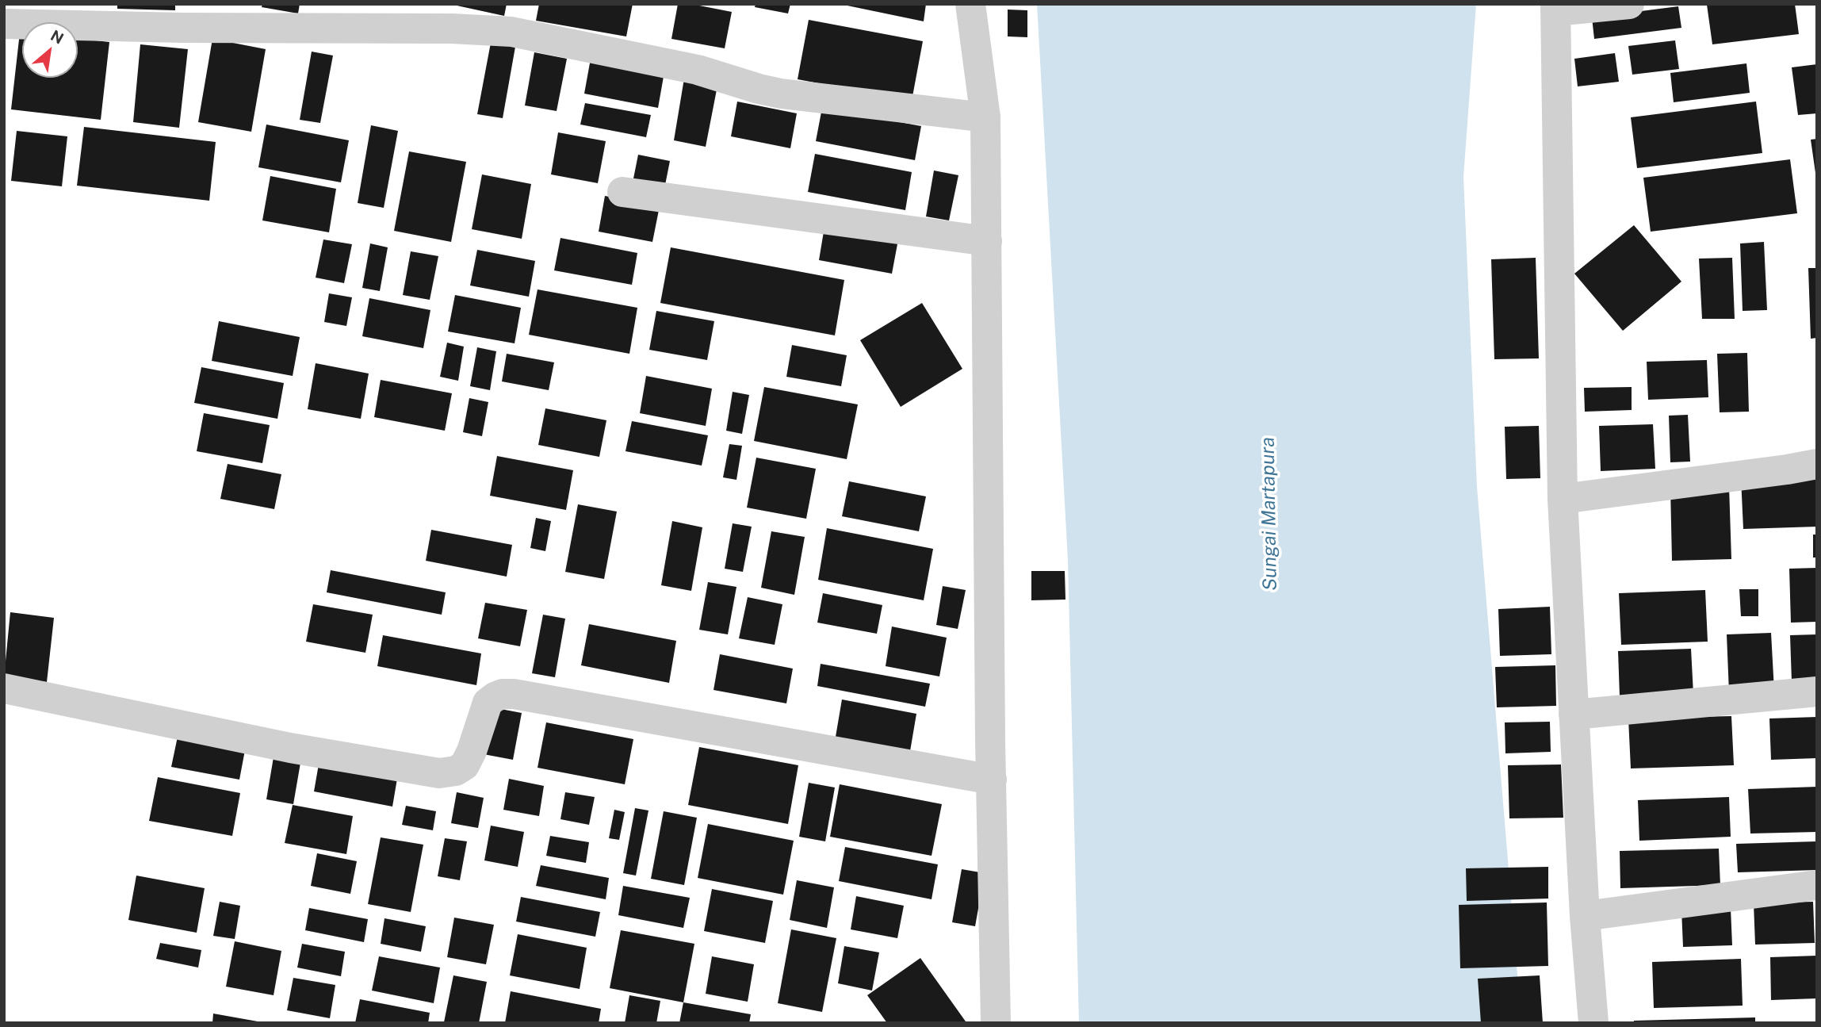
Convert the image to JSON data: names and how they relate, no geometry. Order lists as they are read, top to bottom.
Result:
{
  "water": ["Sungai Martapura"],
  "north": "top right"
}
